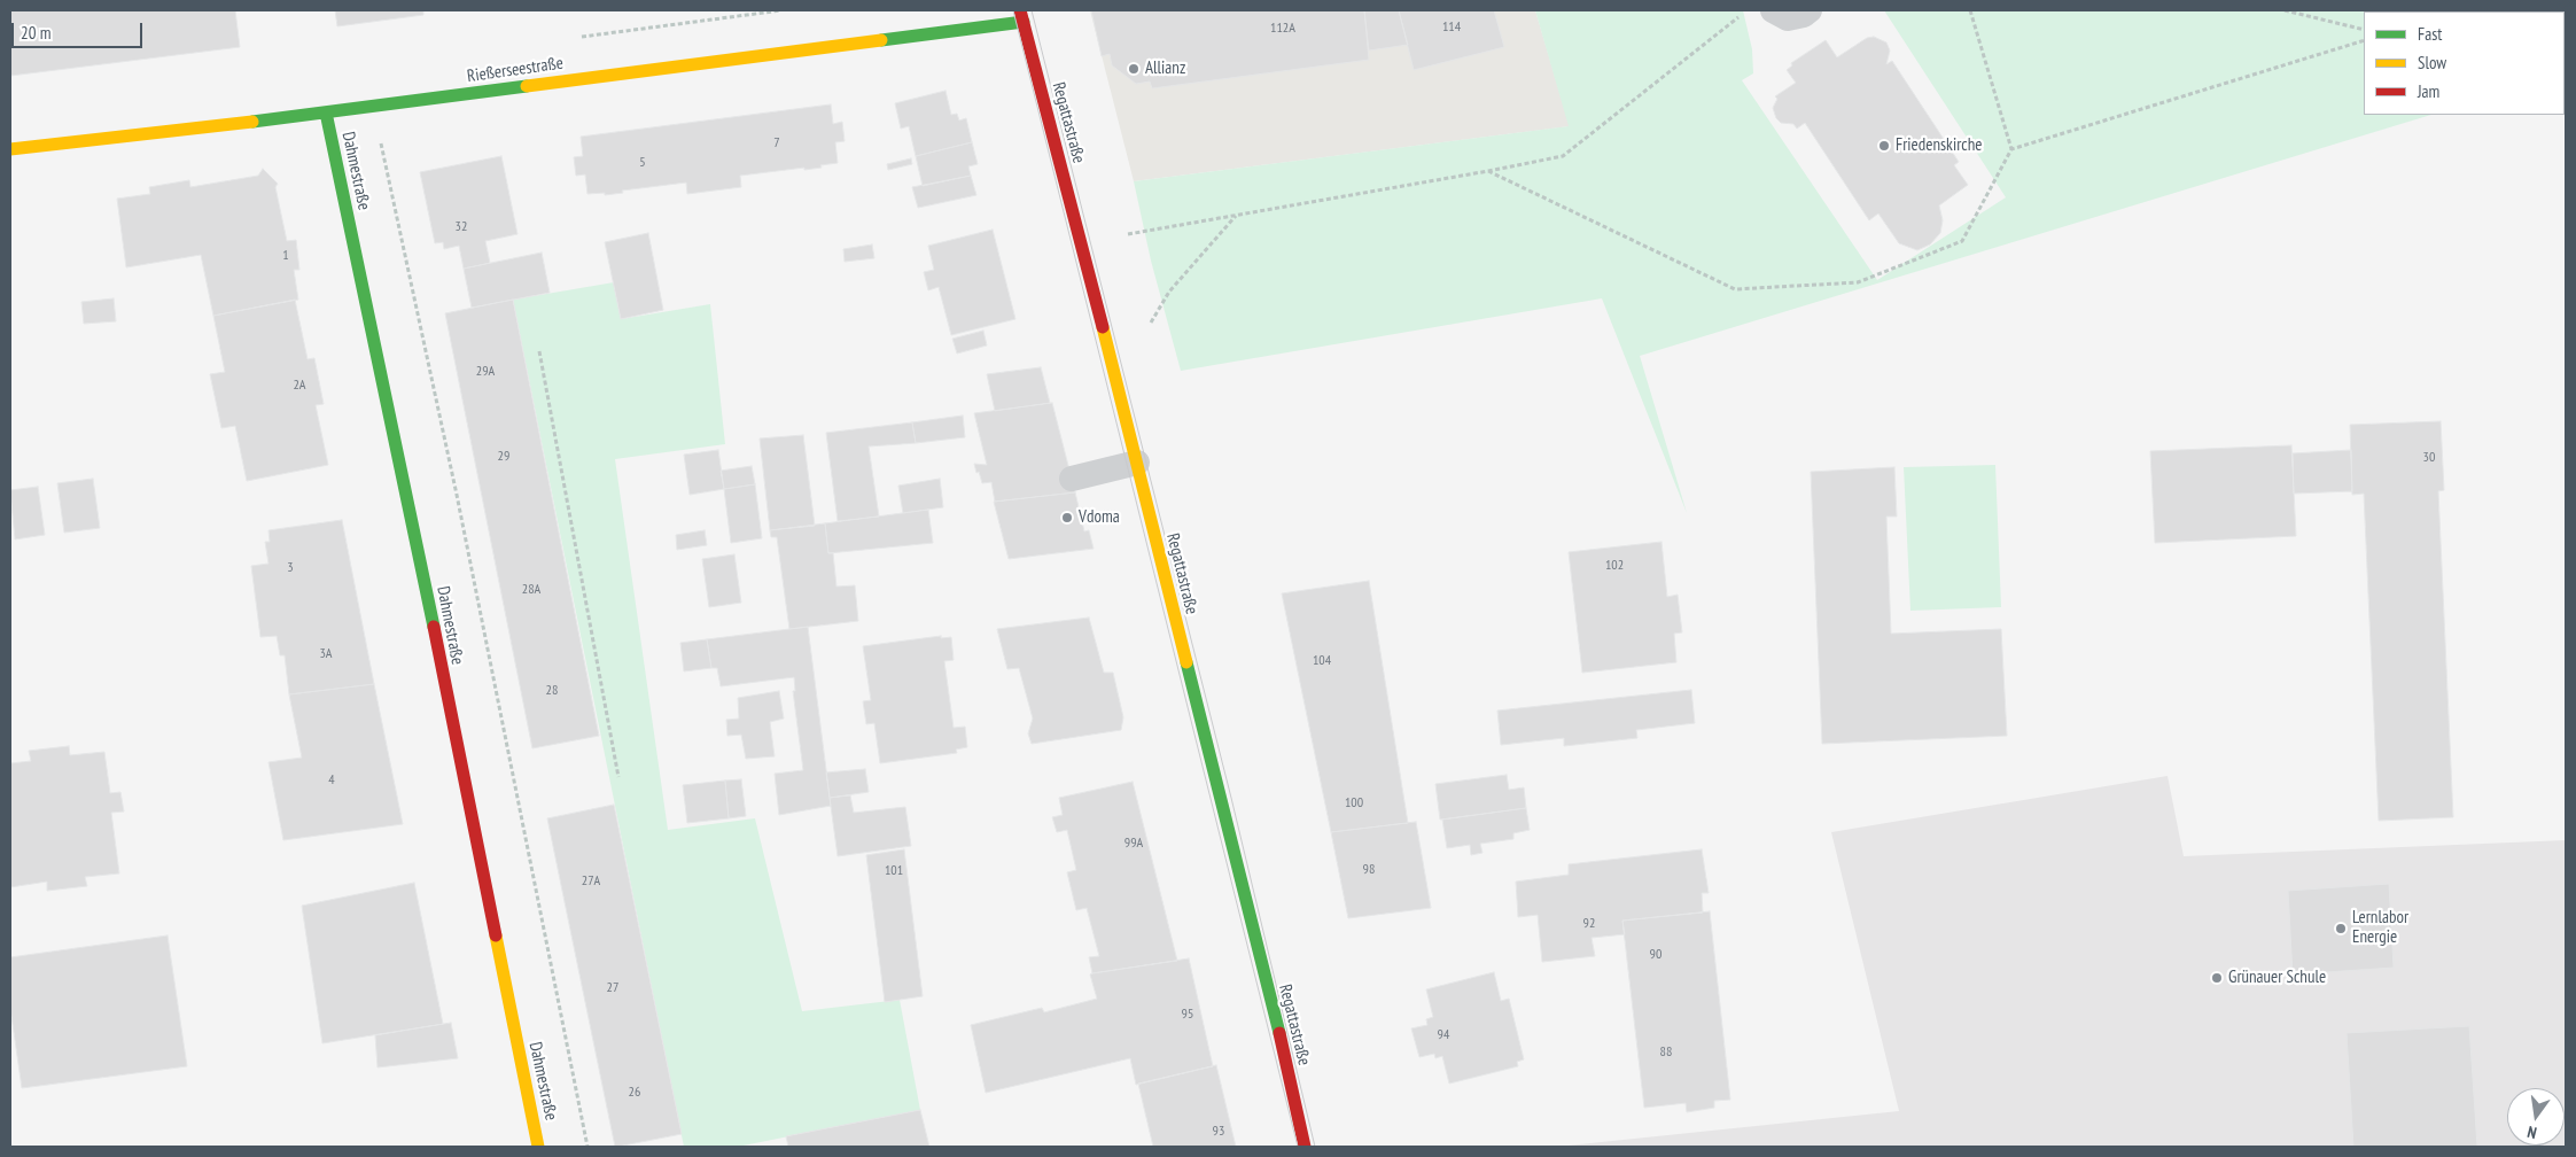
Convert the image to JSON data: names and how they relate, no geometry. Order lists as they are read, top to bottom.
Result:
{
  "streets": {
    "street": ["Rießerseestraße", "Regattastraße", "Dahmestraße"]
  },
  "crossings": [
    ["Rießerseestraße", "Regattastraße"],
    ["Rießerseestraße", "Dahmestraße"]
  ],
  "places": [
    "Allianz",
    "Friedenskirche",
    "Vdoma",
    "Lernlabor Energie",
    "Grünauer Schule"
  ],
  "house_numbers": [
    "114",
    "112A",
    "7",
    "5",
    "32",
    "1",
    "29A",
    "2A",
    "29",
    "30",
    "102",
    "3",
    "28A",
    "3A",
    "104",
    "28",
    "4",
    "100",
    "99A",
    "98",
    "101",
    "27A",
    "92",
    "90",
    "27",
    "95",
    "94",
    "88",
    "26",
    "93"
  ],
  "legend": ["Fast", "Slow", "Jam"],
  "scale_bar": "20 m",
  "north": "bottom"
}
